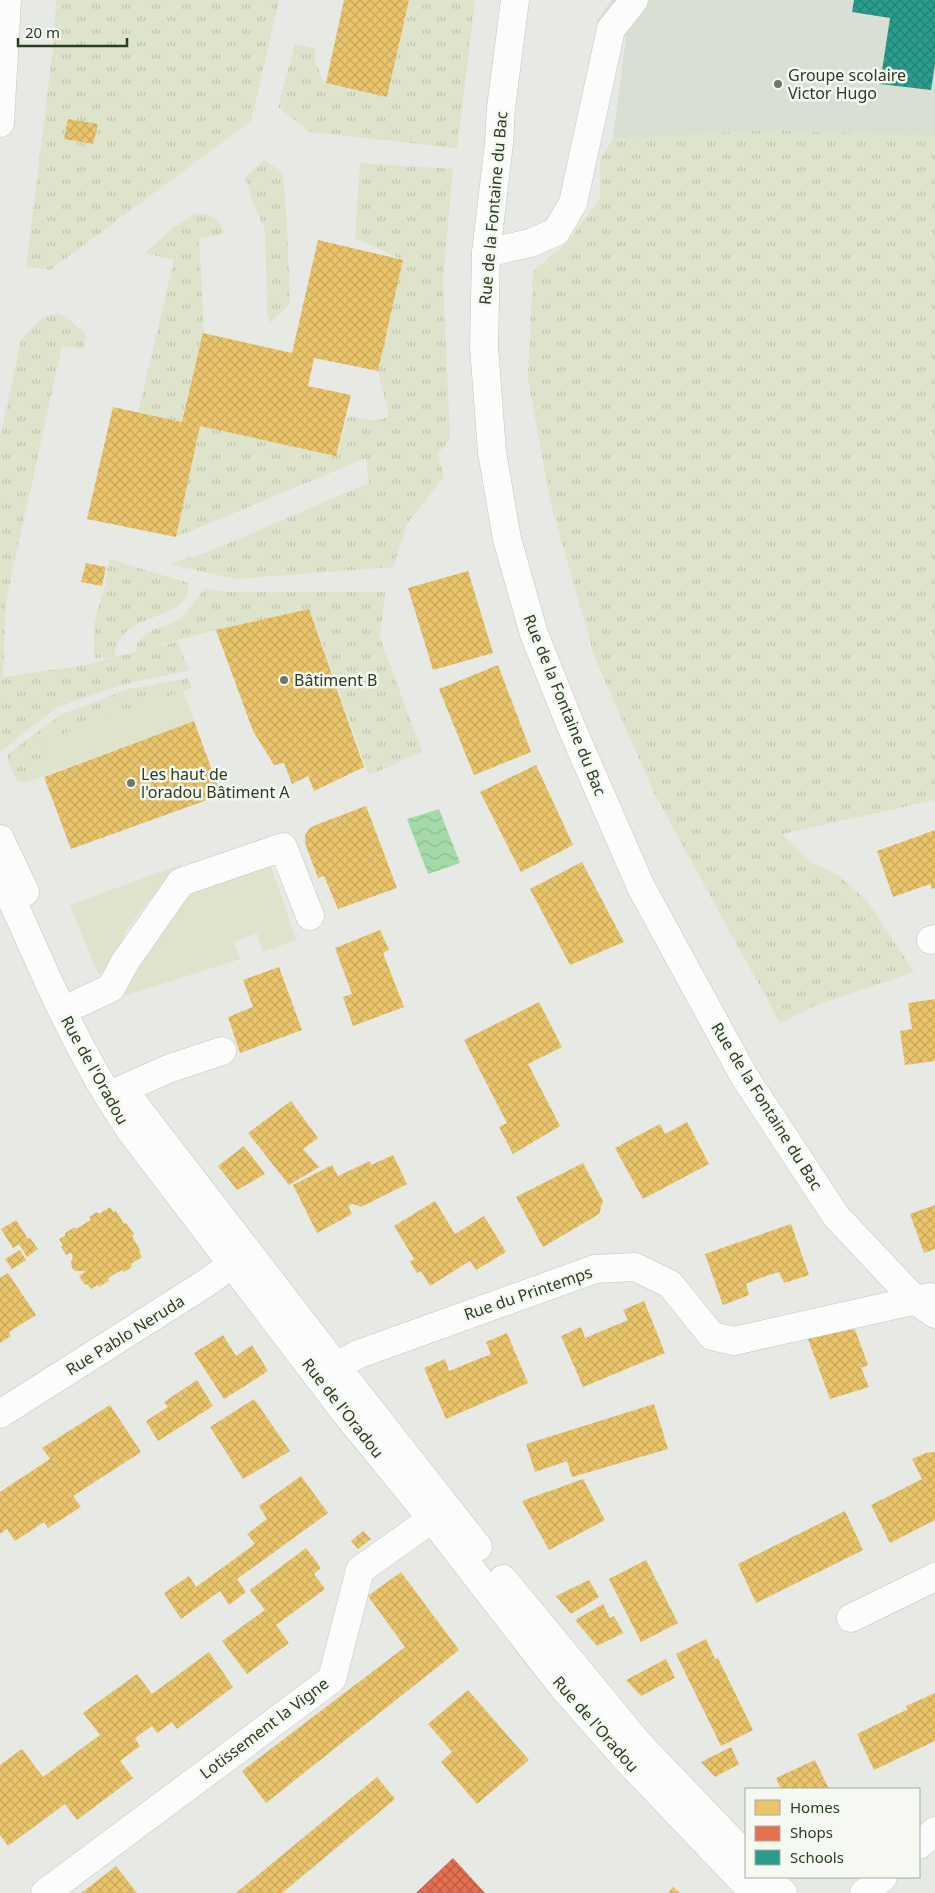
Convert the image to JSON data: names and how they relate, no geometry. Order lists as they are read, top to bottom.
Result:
{
  "streets": {
    "street": [
      "Rue de la Fontaine du Bac",
      "Rue de l'Oradou",
      "Rue du Printemps",
      "Rue Pablo Neruda",
      "Lotissement la Vigne"
    ]
  },
  "crossings": [
    ["Rue de la Fontaine du Bac", "Rue du Printemps"],
    ["Rue de l'Oradou", "Rue du Printemps"],
    ["Rue de l'Oradou", "Rue Pablo Neruda"],
    ["Rue de l'Oradou", "Lotissement la Vigne"]
  ],
  "places": ["Groupe scolaire Victor Hugo", "Bâtiment B", "Les haut de l'oradou Bâtiment A"],
  "legend": ["Homes", "Shops", "Schools"],
  "scale_bar": "20 m"
}
